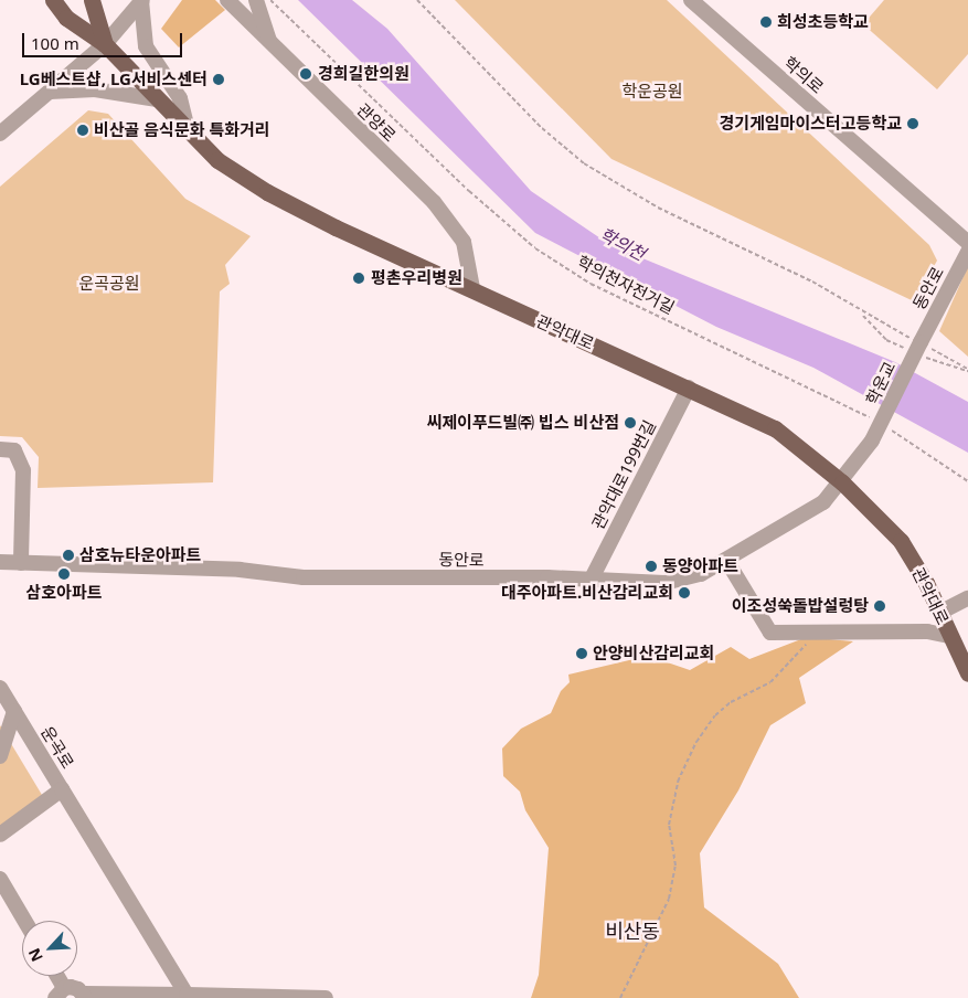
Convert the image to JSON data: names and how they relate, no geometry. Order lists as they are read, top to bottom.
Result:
{
  "streets": {
    "main road": ["관악대로"],
    "street": [
      "학의로",
      "관양로",
      "동안로",
      "학운교",
      "관악대로199번길",
      "운곡로"
    ],
    "path": ["학의천자전거길"]
  },
  "crossings": [
    ["관양로", "관악대로"],
    ["동안로", "관악대로"],
    ["동안로", "학운교"],
    ["동안로", "관악대로199번길"],
    ["관악대로", "관악대로199번길"]
  ],
  "districts": ["비산동"],
  "water": ["학의천"],
  "parks": ["학운공원", "운곡공원"],
  "places": [
    "희성초등학교",
    "경희길한의원",
    "LG베스트샵, LG서비스센터",
    "경기게임마이스터고등학교",
    "비산골 음식문화 특화거리",
    "평촌우리병원",
    "씨제이푸드빌㈜ 빕스 비산점",
    "삼호뉴타운아파트",
    "동양아파트",
    "삼호아파트",
    "대주아파트.비산감리교회",
    "이조성쑥돌밥설렁탕",
    "안양비산감리교회"
  ],
  "scale_bar": "100 m",
  "north": "bottom left"
}
